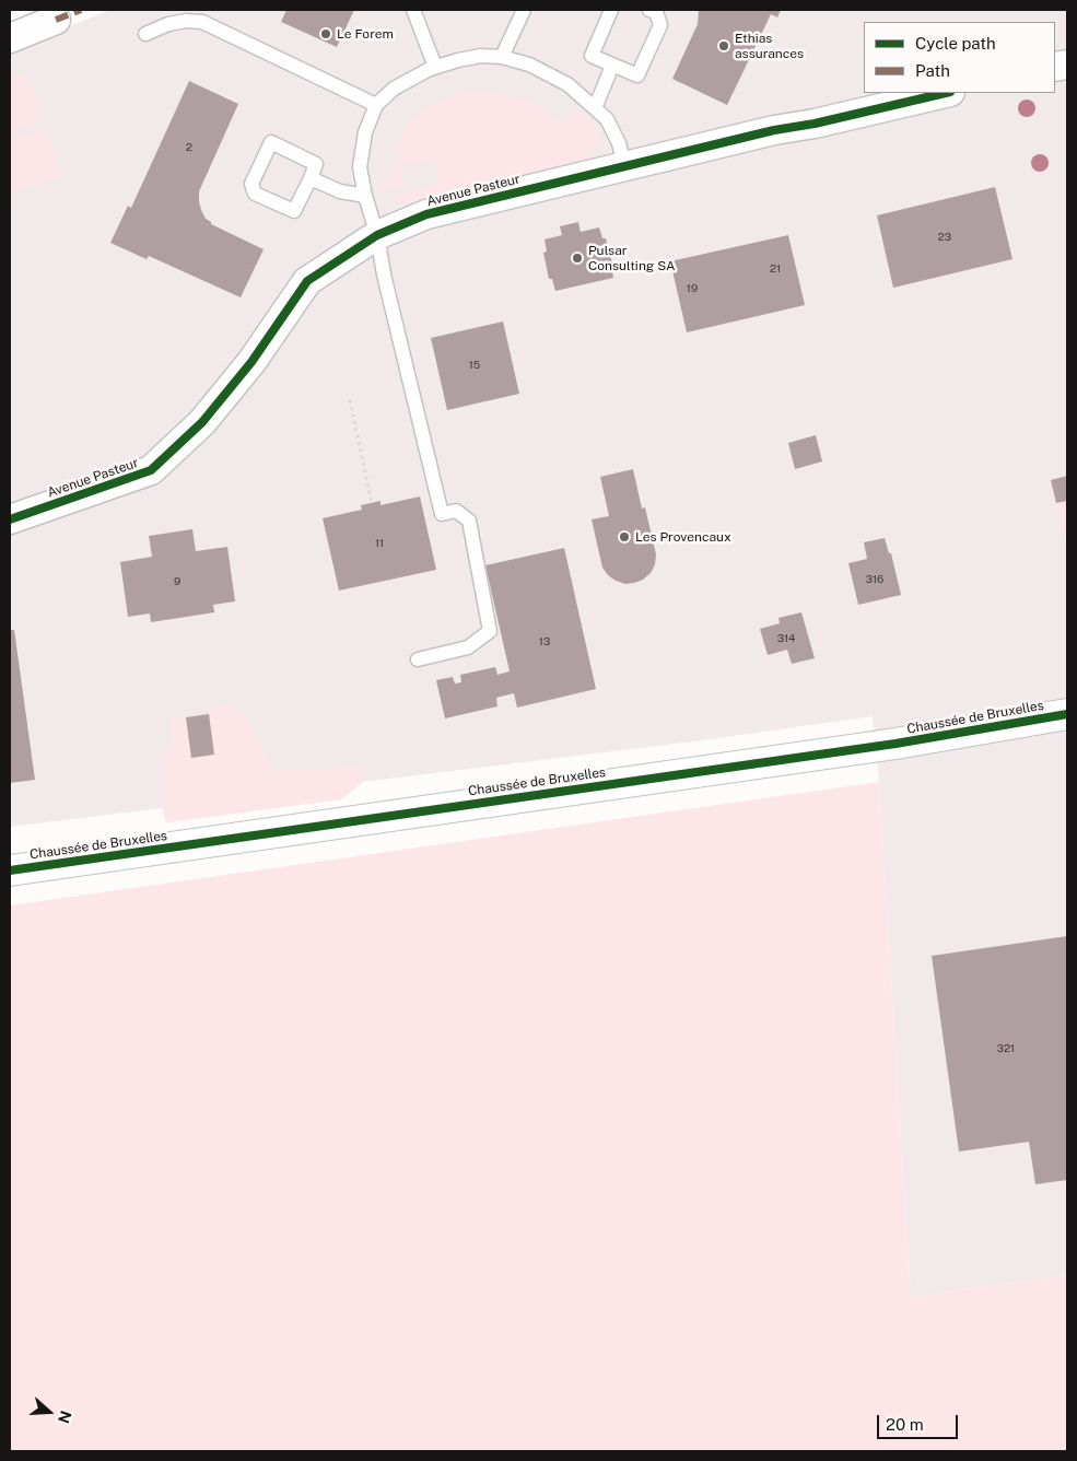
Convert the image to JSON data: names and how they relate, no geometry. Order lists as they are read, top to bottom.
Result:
{
  "streets": {
    "main road": ["Chaussée de Bruxelles"],
    "street": ["Avenue Pasteur"]
  },
  "places": [
    "Le Forem",
    "Ethias assurances",
    "Pulsar Consulting SA",
    "Les Provencaux"
  ],
  "house_numbers": [
    "2",
    "23",
    "21",
    "19",
    "15",
    "11",
    "316",
    "9",
    "314",
    "13",
    "321"
  ],
  "legend": ["Cycle path", "Path"],
  "scale_bar": "20 m",
  "north": "right"
}
